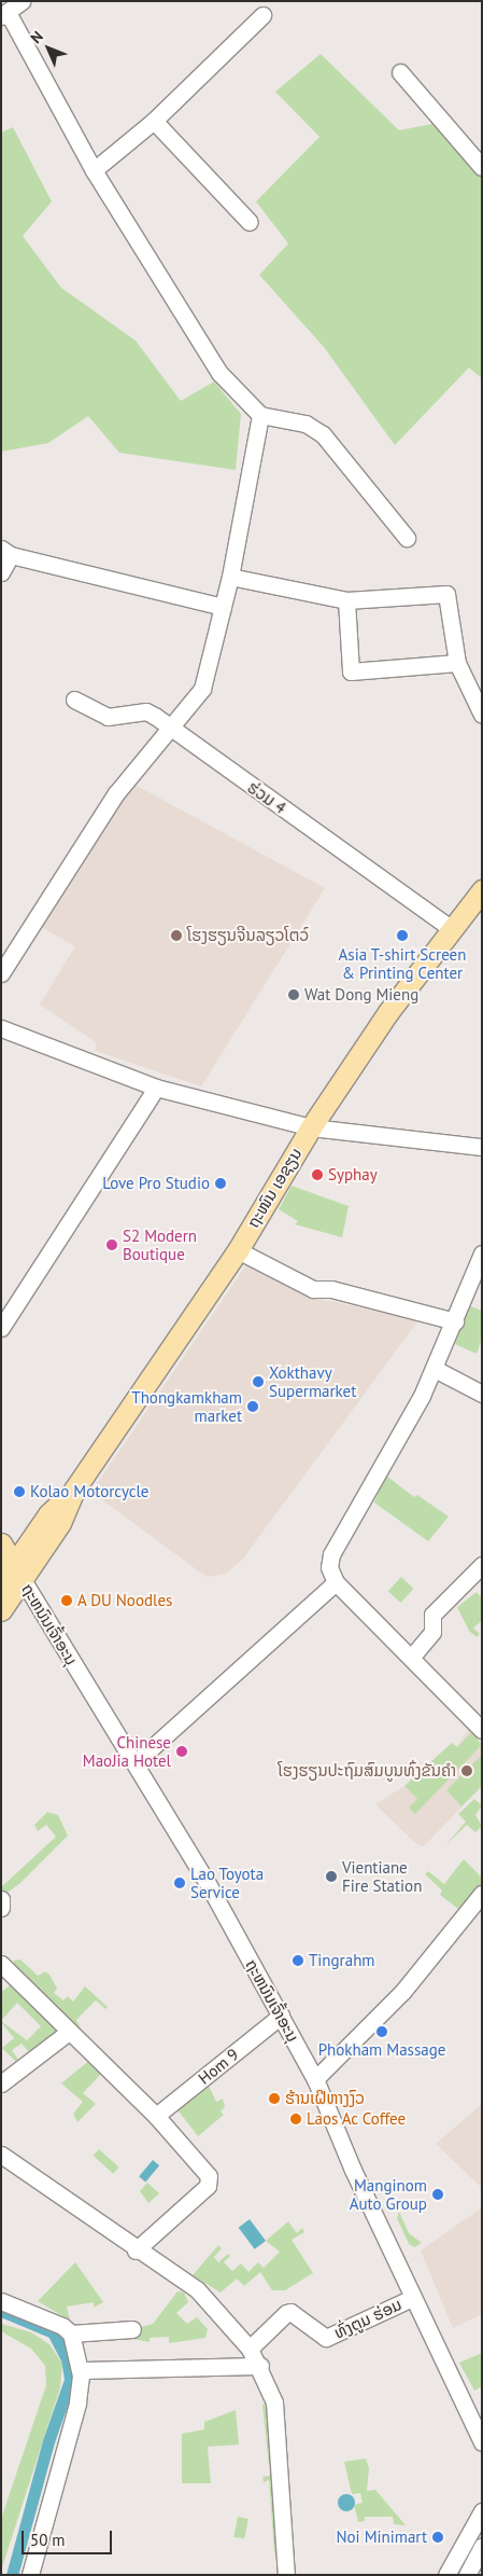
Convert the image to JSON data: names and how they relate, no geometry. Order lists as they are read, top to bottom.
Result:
{
  "streets": {
    "main road": ["ຖະໜົນ ເອຊຽນ"],
    "street": [
      "ຮ່ວມ 4",
      "ຖະຫນົນເຈົ້າອະນຸ",
      "Hom 9",
      "ທົ່ງຕູມ ຮ່ອມ"
    ]
  },
  "crossings": [
    ["ຮ່ວມ 4", "ຖະໜົນ ເອຊຽນ"],
    ["ຖະໜົນ ເອຊຽນ", "ຖະຫນົນເຈົ້າອະນຸ"],
    ["ຖະຫນົນເຈົ້າອະນຸ", "Hom 9"],
    ["ຖະຫນົນເຈົ້າອະນຸ", "ທົ່ງຕູມ ຮ່ອມ"]
  ],
  "places": [
    "ໂຮງຮຽນຈີນລຽວໂຕວ໌",
    "Asia T-shirt Screen & Printing Center",
    "Wat Dong Mieng",
    "Syphay",
    "Love Pro Studio",
    "S2 Modern Boutique",
    "Xokthavy Supermarket",
    "Thongkamkham market",
    "Kolao Motorcycle",
    "A DU Noodles",
    "Chinese MaoJia Hotel",
    "ໂຮງຮຽນປະຖົມສົມບູນທົ່ງຂັນຄຳ",
    "Vientiane Fire Station",
    "Lao Toyota Service",
    "Tingrahm",
    "Phokham Massage",
    "ຮ້ານເຝີຫາງງົວ",
    "Laos Ac Coffee",
    "Manginom Auto Group",
    "Noi Minimart"
  ],
  "scale_bar": "50 m",
  "north": "top left"
}
